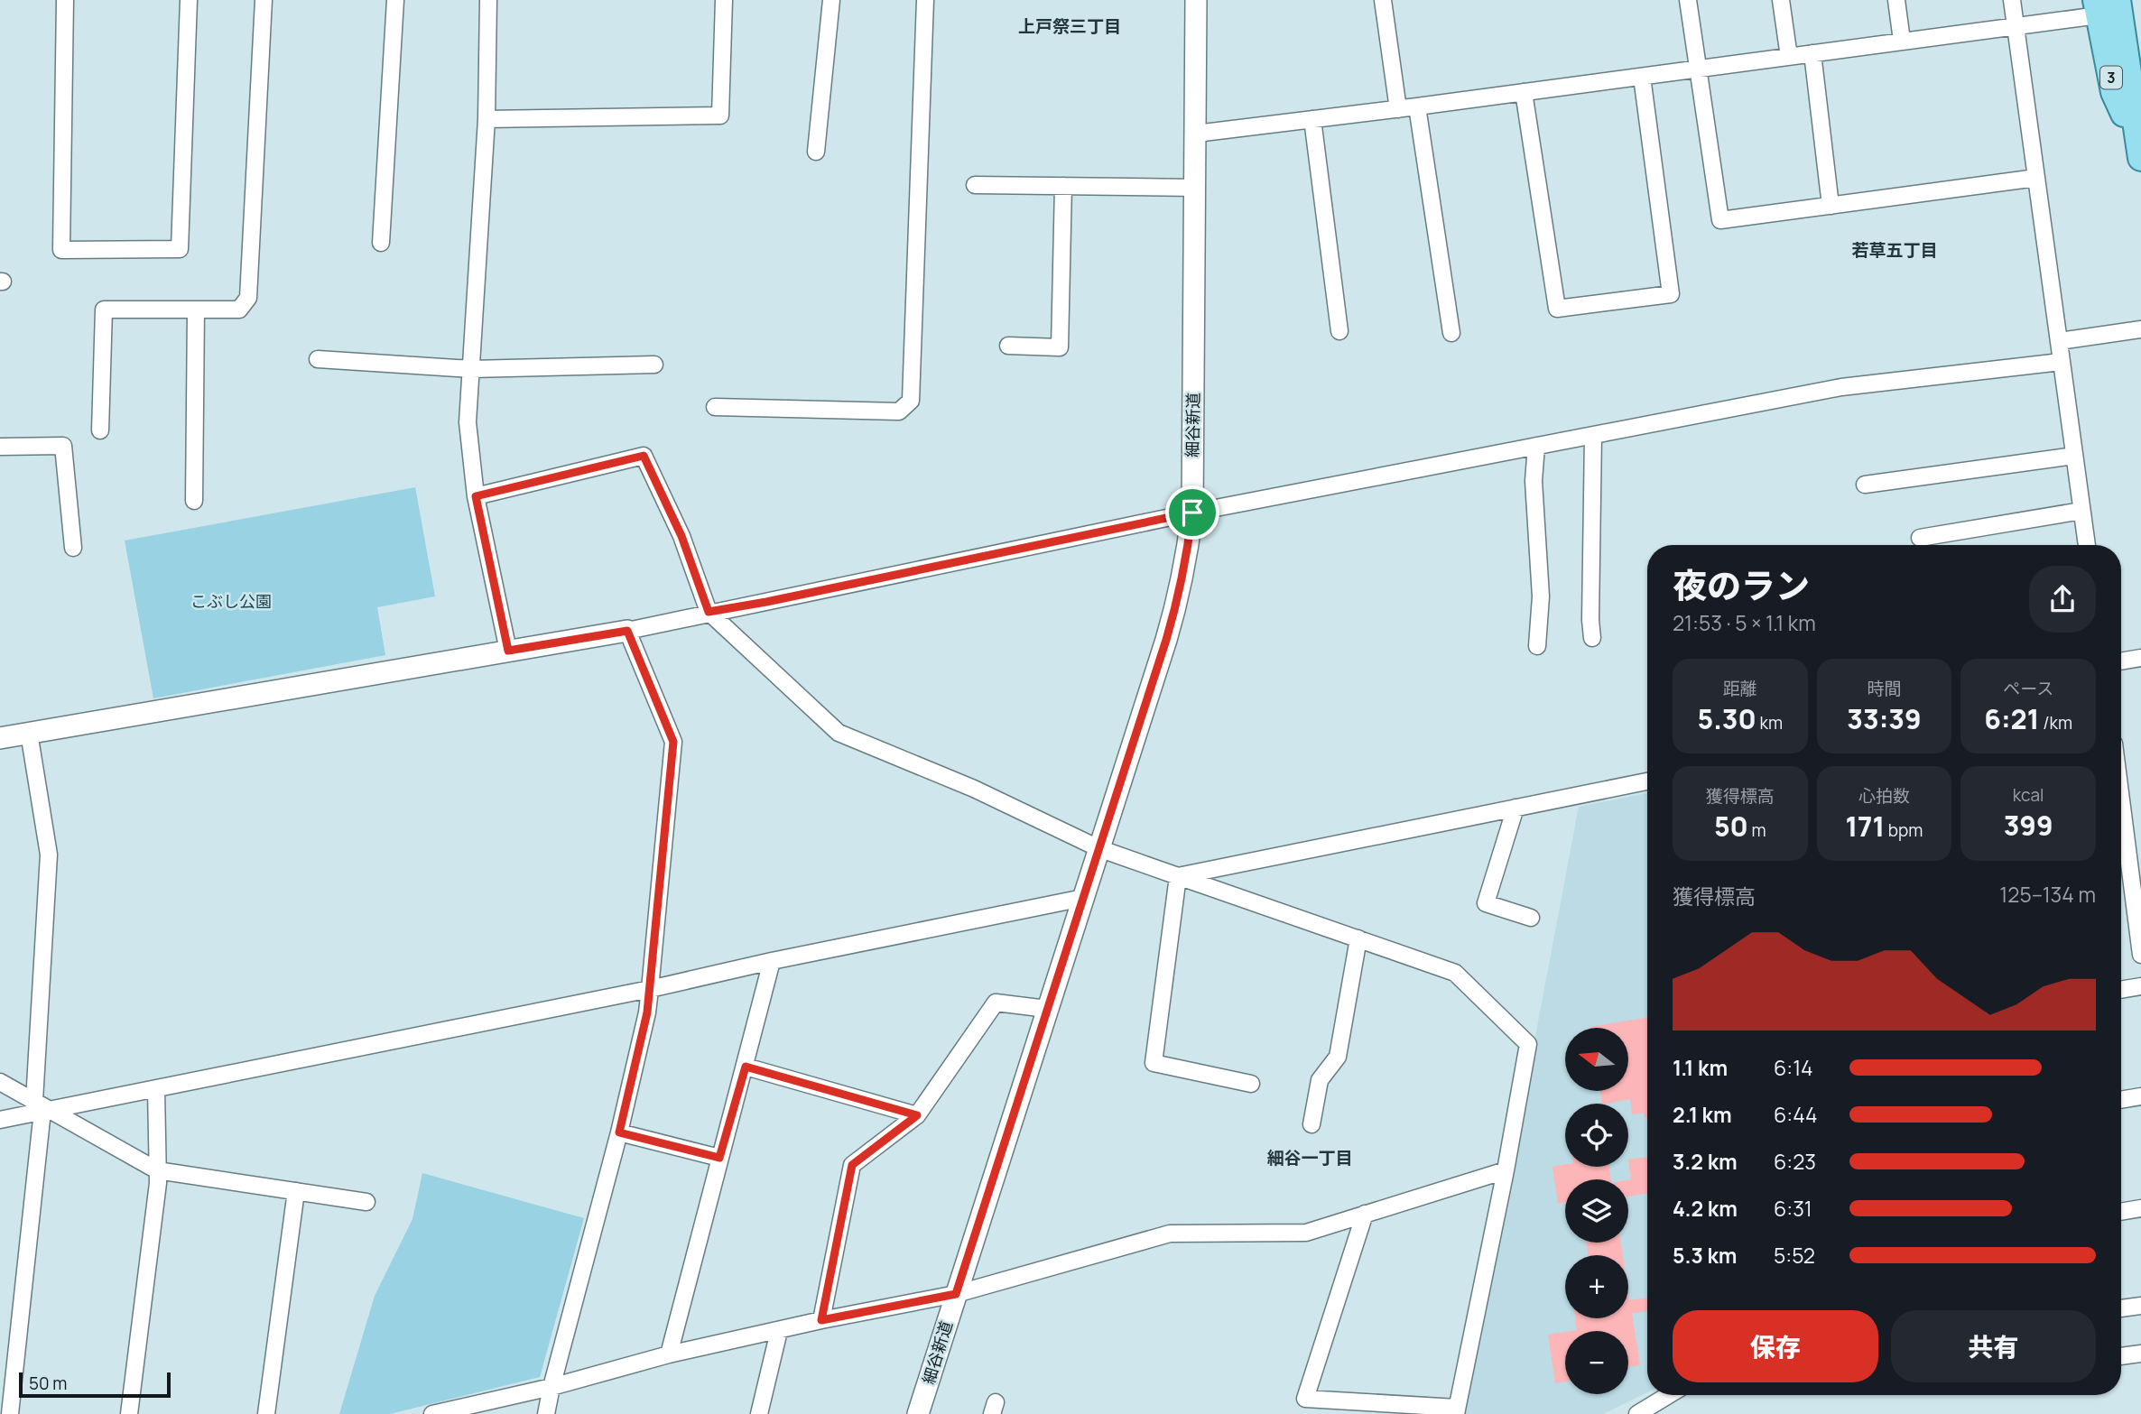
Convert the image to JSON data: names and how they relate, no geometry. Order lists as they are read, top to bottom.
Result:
{
  "streets": {
    "main road": ["3"],
    "street": ["細谷新道"]
  },
  "districts": ["上戸祭三丁目", "若草五丁目", "細谷一丁目"],
  "parks": ["こぶし公園"],
  "scale_bar": "50 m",
  "north": "left",
  "page": {
    "heading": ["夜のラン", "21:53 · 5 × 1.1 km"],
    "stats": [
      ["距離", "5.30 km"],
      ["時間", "33:39"],
      ["ペース", "6:21 /km"],
      ["獲得標高", "50 m"],
      ["心拍数", "171 bpm"],
      ["kcal", "399"]
    ],
    "chart": ["獲得標高", "125–134 m"],
    "map_buttons": ["+", "−"],
    "list": [
      {
        "name": "1.1 km",
        "note": "6:14"
      },
      {
        "name": "2.1 km",
        "note": "6:44"
      },
      {
        "name": "3.2 km",
        "note": "6:23"
      },
      {
        "name": "4.2 km",
        "note": "6:31"
      },
      {
        "name": "5.3 km",
        "note": "5:52"
      }
    ],
    "buttons": ["保存", "共有"],
    "scale": "50 m"
  }
}
